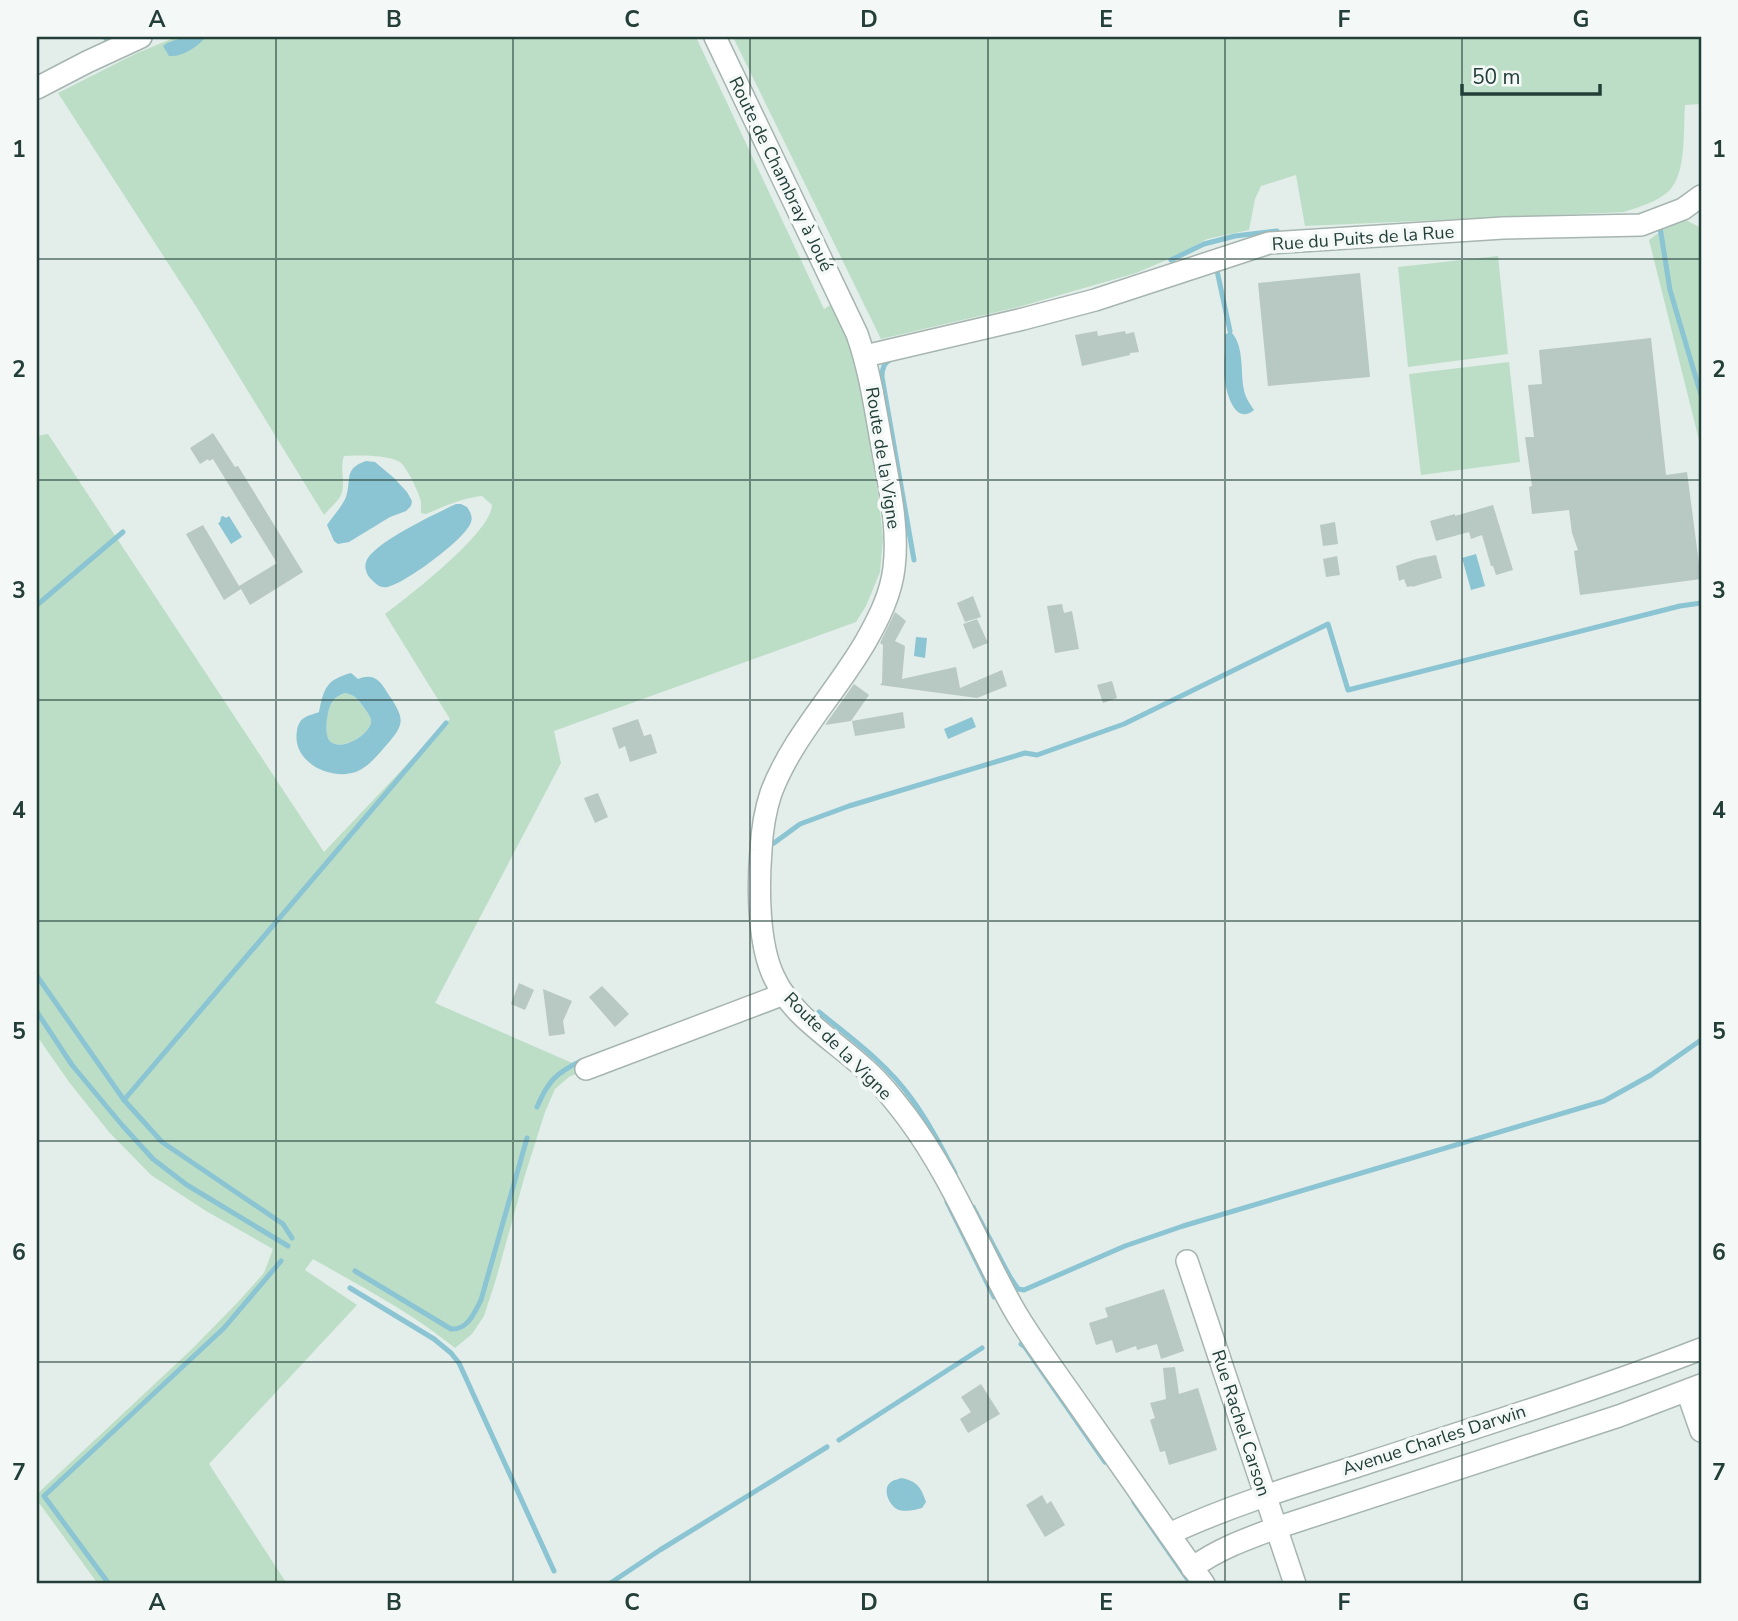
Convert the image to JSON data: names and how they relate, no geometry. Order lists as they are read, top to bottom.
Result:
{
  "streets": {
    "street": [
      "Route de Chambray à Joué",
      "Rue du Puits de la Rue",
      "Route de la Vigne",
      "Rue Rachel Carson",
      "Avenue Charles Darwin"
    ]
  },
  "crossings": [
    ["Route de Chambray à Joué", "Route de la Vigne"],
    ["Rue du Puits de la Rue", "Route de la Vigne"],
    ["Route de la Vigne", "Avenue Charles Darwin"],
    ["Rue Rachel Carson", "Avenue Charles Darwin"]
  ],
  "scale_bar": "50 m",
  "grid": {
    "columns": [
      "A",
      "B",
      "C",
      "D",
      "E",
      "F",
      "G"
    ],
    "rows": [
      "1",
      "2",
      "3",
      "4",
      "5",
      "6",
      "7"
    ]
  }
}
